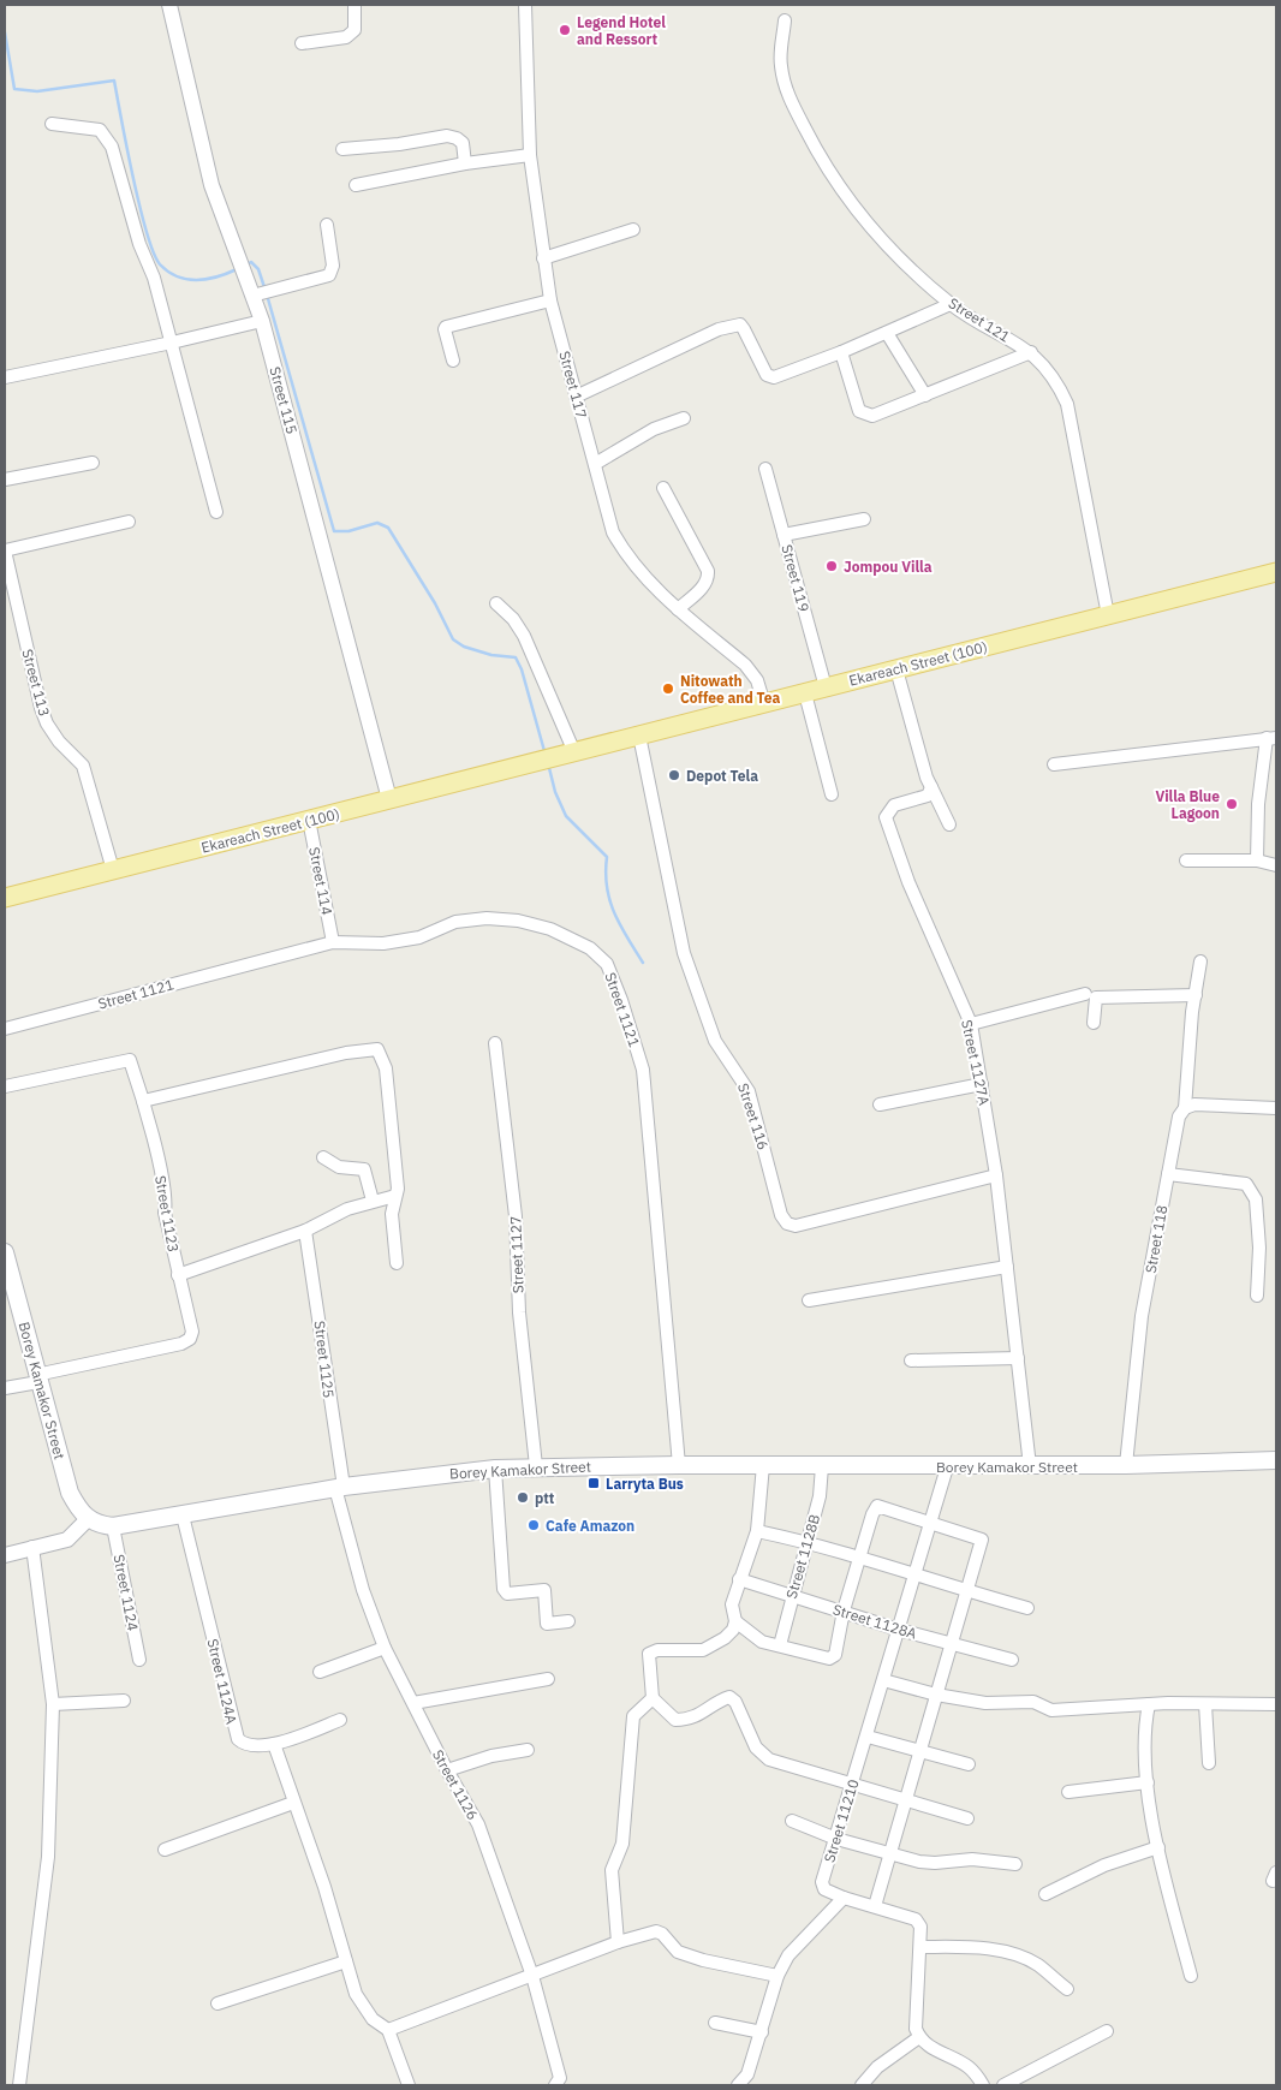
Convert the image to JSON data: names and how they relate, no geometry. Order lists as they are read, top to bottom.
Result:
{
  "streets": {
    "main road": ["Ekareach Street (100)", "Borey Kamakor Street"],
    "street": [
      "Street 121",
      "Street 117",
      "Street 115",
      "Street 119",
      "Street 113",
      "Street 114",
      "Street 1121",
      "Street 1127A",
      "Street 116",
      "Street 1123",
      "Street 118",
      "Street 1127",
      "Street 1125",
      "Street 1128B",
      "Street 1124",
      "Street 1128A",
      "Street 1124A",
      "Street 1126",
      "Street 11210"
    ]
  },
  "crossings": [
    ["Street 121", "Ekareach Street (100)"],
    ["Street 117", "Ekareach Street (100)"],
    ["Street 115", "Ekareach Street (100)"],
    ["Street 119", "Ekareach Street (100)"],
    ["Ekareach Street (100)", "Street 113"],
    ["Ekareach Street (100)", "Street 114"],
    ["Ekareach Street (100)", "Street 116"],
    ["Street 114", "Street 1121"],
    ["Street 1121", "Borey Kamakor Street"],
    ["Street 1127A", "Street 116"],
    ["Street 1127A", "Borey Kamakor Street"],
    ["Street 1123", "Borey Kamakor Street"],
    ["Street 118", "Borey Kamakor Street"],
    ["Street 1127", "Borey Kamakor Street"],
    ["Street 1125", "Borey Kamakor Street"],
    ["Street 1125", "Street 1126"],
    ["Borey Kamakor Street", "Street 1128B"],
    ["Borey Kamakor Street", "Street 1124"],
    ["Borey Kamakor Street", "Street 1124A"],
    ["Borey Kamakor Street", "Street 1126"],
    ["Borey Kamakor Street", "Street 11210"],
    ["Street 1128B", "Street 1128A"],
    ["Street 1128A", "Street 11210"]
  ],
  "places": {
    "other": [
      "Legend Hotel and Ressort",
      "Jompou Villa",
      "Nitowath Coffee and Tea",
      "Depot Tela",
      "Villa Blue Lagoon",
      "ptt",
      "Cafe Amazon"
    ],
    "transit": ["Larryta Bus"]
  }
}
